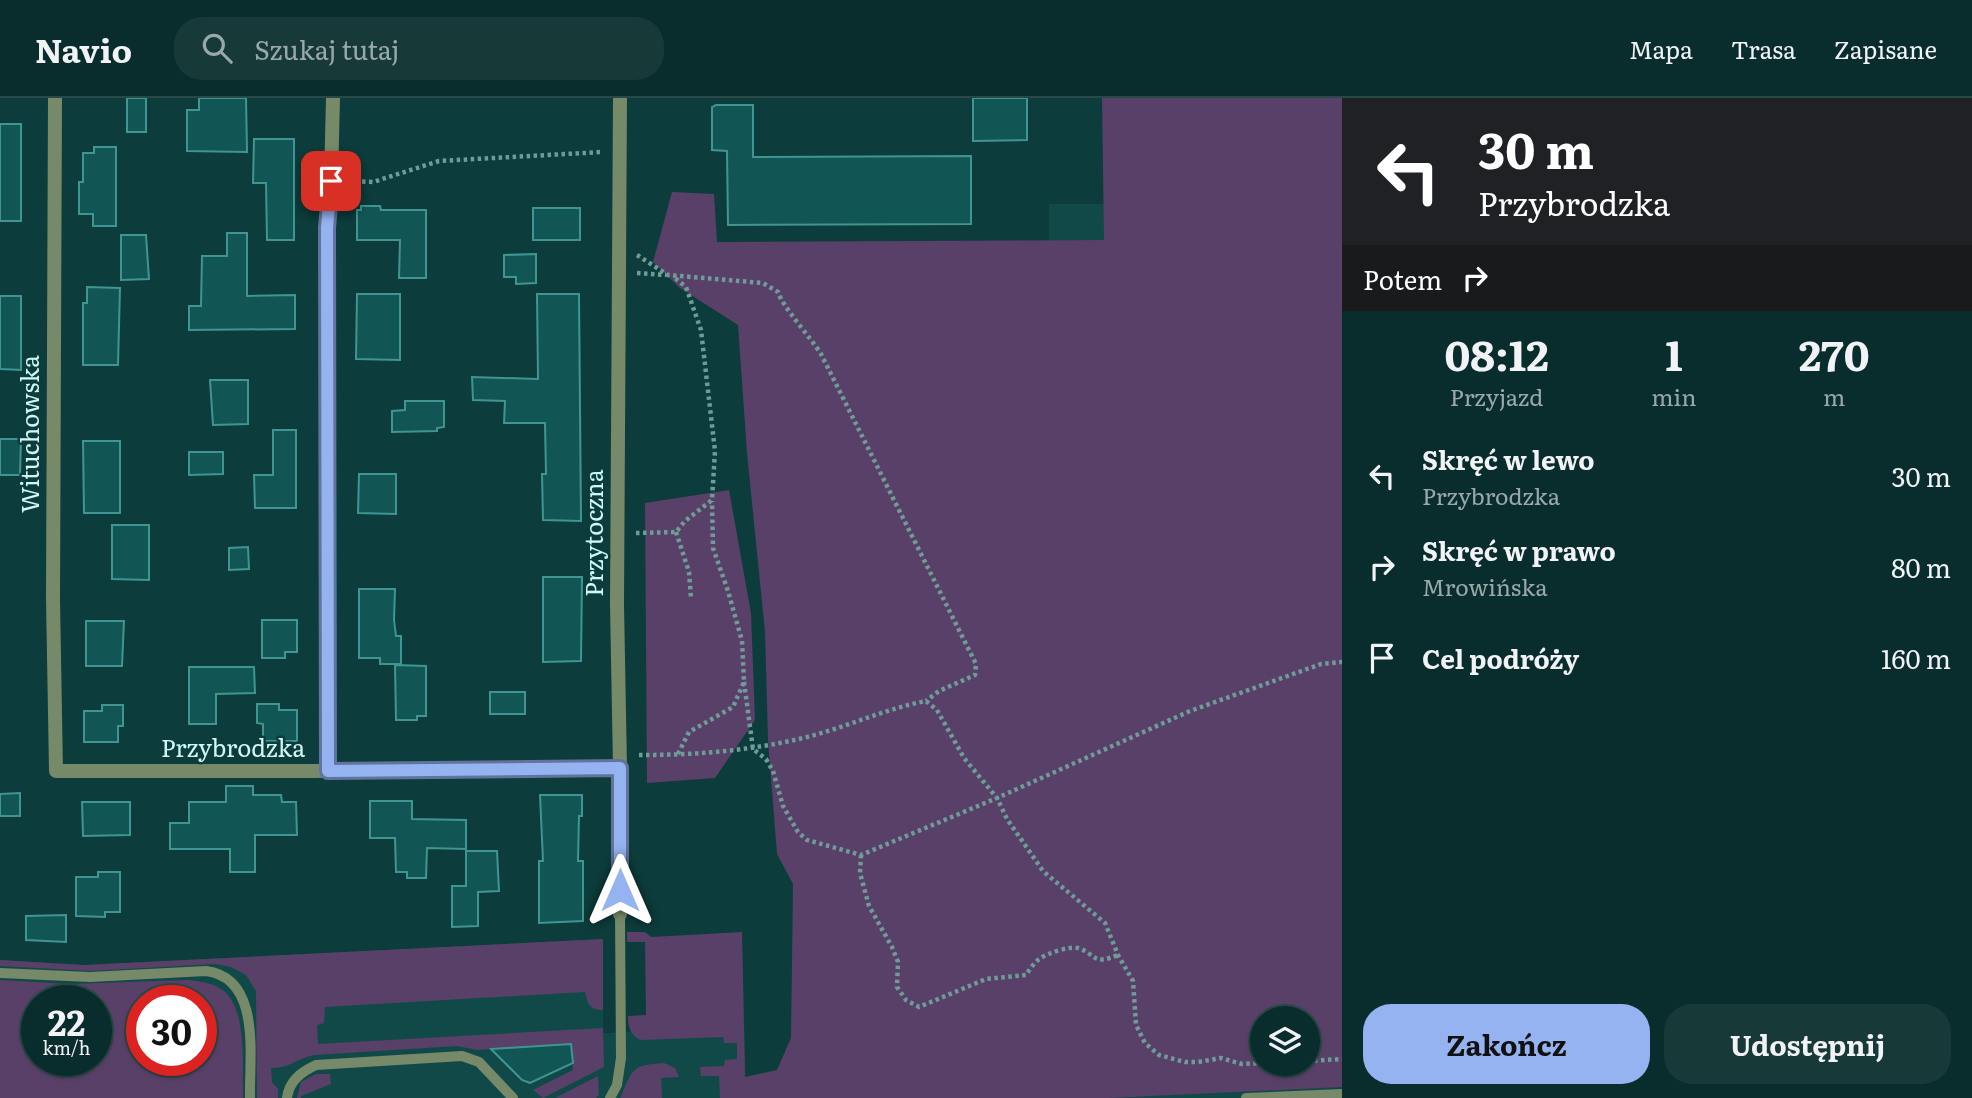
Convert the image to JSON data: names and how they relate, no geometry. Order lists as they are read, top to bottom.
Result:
{
  "streets": {
    "street": ["Wituchowska", "Przytoczna", "Przybrodzka"]
  },
  "crossings": [
    ["Wituchowska", "Przybrodzka"],
    ["Przytoczna", "Przybrodzka"]
  ],
  "page": {
    "header": "Navio",
    "search": "Szukaj tutaj",
    "nav": ["Mapa", "Trasa", "Zapisane"],
    "turn": ["30 m", "Przybrodzka"],
    "then": "Potem",
    "eta": [
      "08:12",
      "Przyjazd",
      "1",
      "min",
      "270",
      "m"
    ],
    "list": [
      {
        "name": "Skręć w lewo",
        "note": "Przybrodzka",
        "value": "30 m"
      },
      {
        "name": "Skręć w prawo",
        "note": "Mrowińska",
        "value": "80 m"
      },
      {
        "name": "Cel podróży",
        "value": "160 m"
      }
    ],
    "speed": "22 km/h",
    "limit": "30",
    "buttons": ["Zakończ", "Udostępnij"]
  }
}
